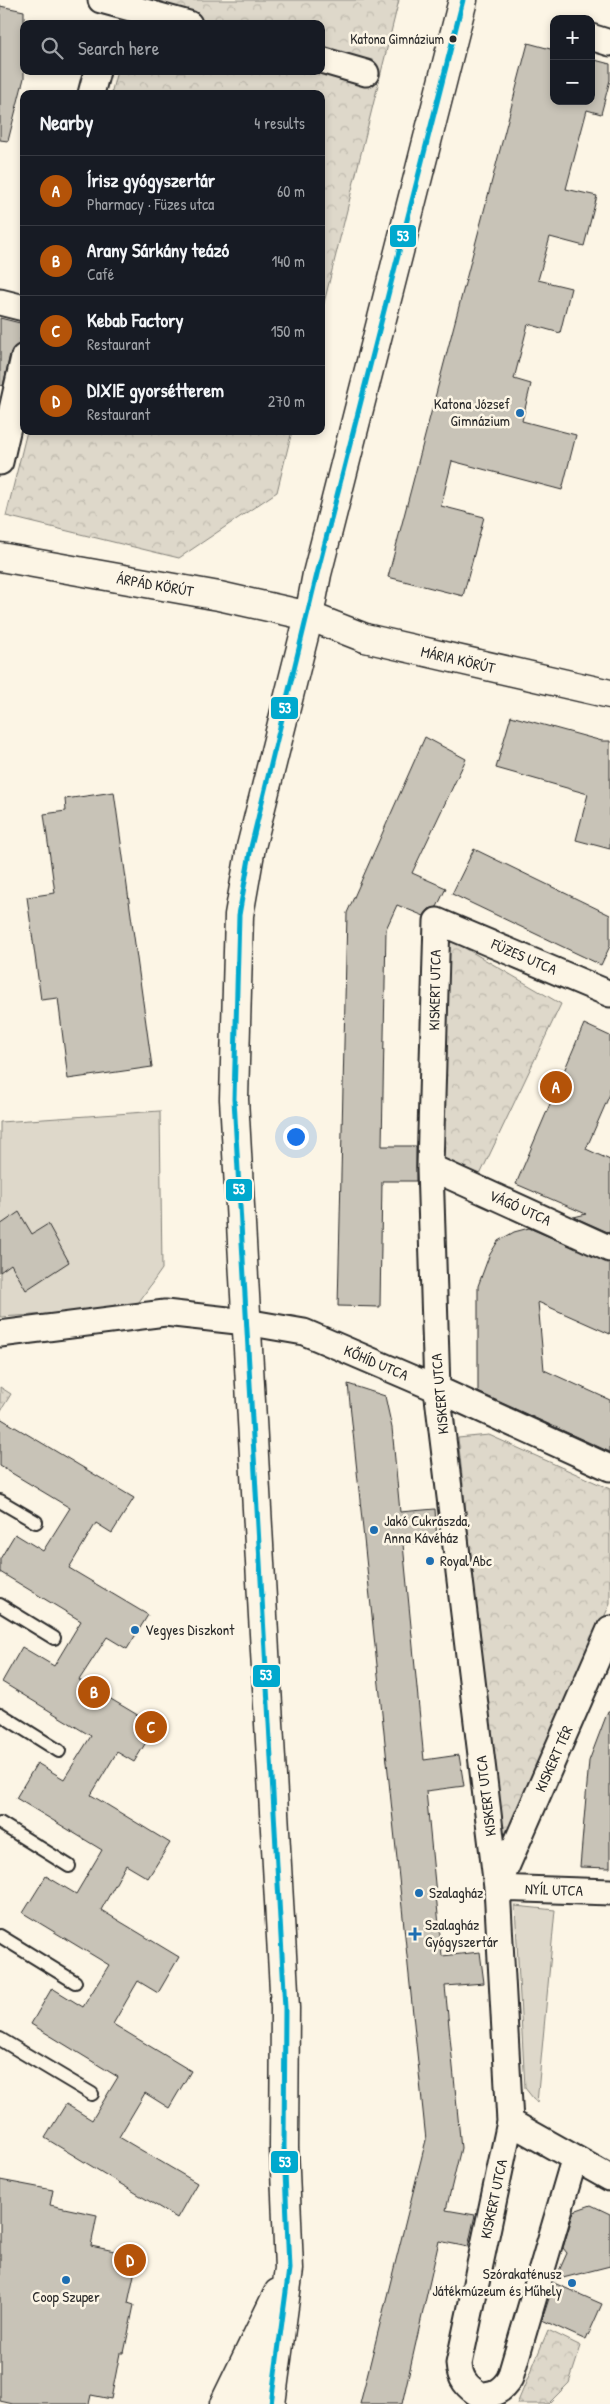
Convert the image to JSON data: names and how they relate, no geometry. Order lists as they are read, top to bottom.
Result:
{
  "streets": {
    "street": [
      "ÁRPÁD KÖRÚT",
      "MÁRIA KÖRÚT",
      "FÜZES UTCA",
      "KISKERT UTCA",
      "VÁGÓ UTCA",
      "KŐHÍD UTCA",
      "KISKERT TÉR",
      "NYÍL UTCA"
    ]
  },
  "crossings": [
    ["ÁRPÁD KÖRÚT", "MÁRIA KÖRÚT"],
    ["FÜZES UTCA", "KISKERT UTCA"],
    ["KISKERT UTCA", "VÁGÓ UTCA"],
    ["KISKERT UTCA", "KŐHÍD UTCA"],
    ["KISKERT UTCA", "KISKERT TÉR"],
    ["KISKERT UTCA", "NYÍL UTCA"],
    ["KISKERT TÉR", "NYÍL UTCA"]
  ],
  "places": {
    "other": [
      "Katona Gimnázium",
      "Katona József Gimnázium",
      "Jakó Cukrászda, Anna Kávéház",
      "Royal Abc",
      "Vegyes Diszkont",
      "Szalagház",
      "Coop Szuper",
      "Szórakaténusz Játékmúzeum és Műhely"
    ],
    "health": ["Szalagház Gyógyszertár"]
  },
  "lines": ["transit line 53"],
  "page": {
    "map_buttons": ["+", "−"],
    "search": "Search here",
    "heading": ["Nearby", "4 results"],
    "list": [
      {
        "mark": "A",
        "name": "Írisz gyógyszertár",
        "note": "Pharmacy · Füzes utca",
        "value": "60 m"
      },
      {
        "mark": "B",
        "name": "Arany Sárkány teázó",
        "note": "Café",
        "value": "140 m"
      },
      {
        "mark": "C",
        "name": "Kebab Factory",
        "note": "Restaurant",
        "value": "150 m"
      },
      {
        "mark": "D",
        "name": "DIXIE gyorsétterem",
        "note": "Restaurant",
        "value": "270 m"
      }
    ],
    "pins": [
      "A",
      "B",
      "C",
      "D"
    ]
  }
}
